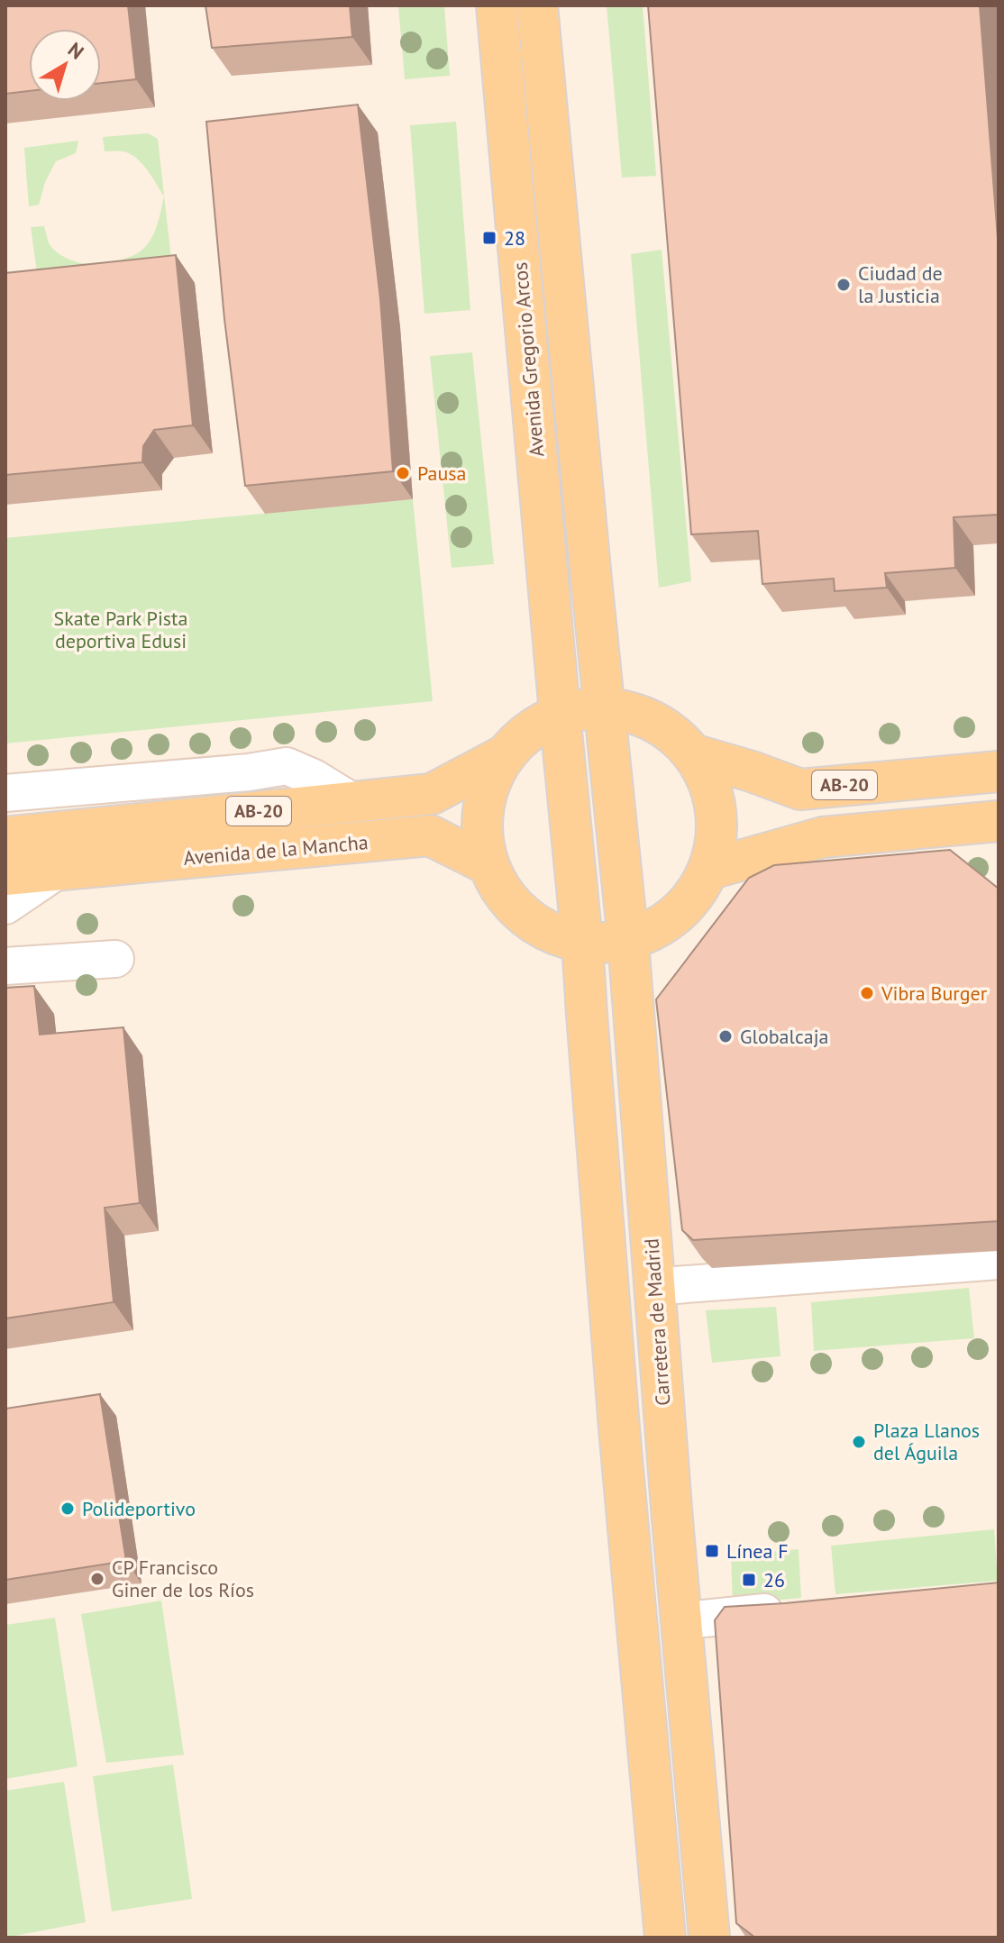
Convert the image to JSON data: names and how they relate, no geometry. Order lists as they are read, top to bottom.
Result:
{
  "streets": {
    "main road": [
      "Avenida Gregorio Arcos",
      "AB-20",
      "Avenida de la Mancha",
      "Carretera de Madrid"
    ]
  },
  "crossings": [
    ["Avenida Gregorio Arcos", "Avenida de la Mancha"],
    ["Avenida de la Mancha", "Carretera de Madrid"]
  ],
  "parks": ["Skate Park Pista deportiva Edusi"],
  "places": {
    "transit": ["28", "Línea F", "26"],
    "other": [
      "Ciudad de la Justicia",
      "Pausa",
      "Vibra Burger",
      "Globalcaja",
      "Plaza Llanos del Águila",
      "Polideportivo",
      "CP Francisco Giner de los Ríos"
    ]
  },
  "north": "top right"
}
